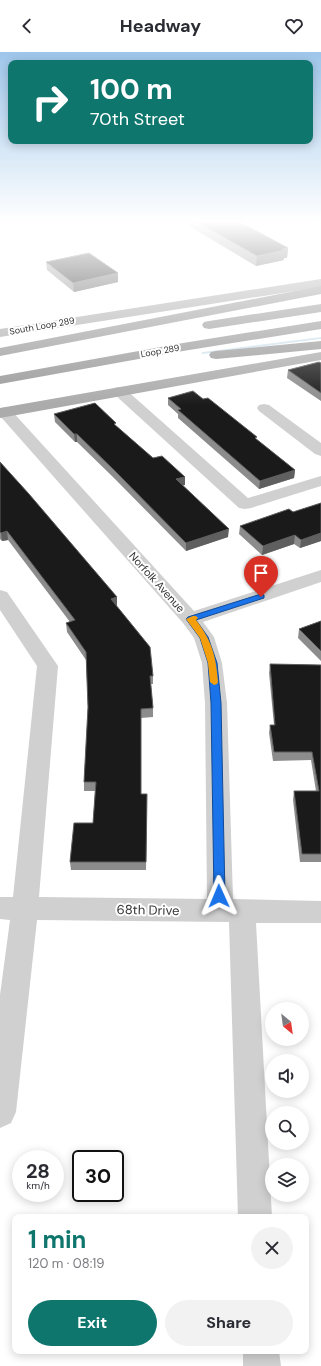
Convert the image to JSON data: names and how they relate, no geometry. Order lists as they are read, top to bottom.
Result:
{
  "streets": {
    "highway": ["Loop 289"],
    "main road": ["South Loop 289"],
    "street": ["Norfolk Avenue", "68th Drive"]
  },
  "crossings": [
    ["Norfolk Avenue", "68th Drive"]
  ],
  "north": "bottom right",
  "page": {
    "header": "Headway",
    "turn": ["100 m", "70th Street"],
    "speed": "28 km/h",
    "limit": "30",
    "heading": ["1 min", "120 m · 08:19"],
    "buttons": ["Exit", "Share"]
  }
}
